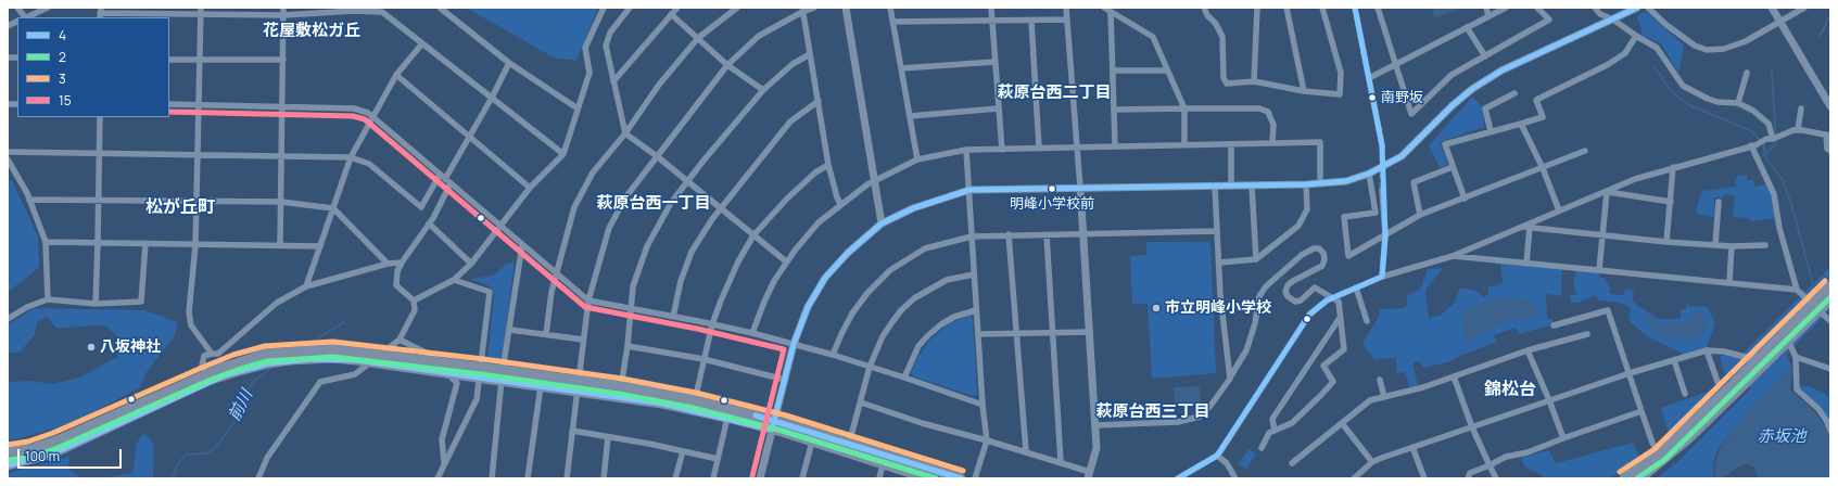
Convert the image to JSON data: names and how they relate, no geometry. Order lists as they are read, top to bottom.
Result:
{
  "districts": [
    "花屋敷松ガ丘",
    "萩原台西二丁目",
    "萩原台西一丁目",
    "松が丘町",
    "錦松台",
    "萩原台西三丁目"
  ],
  "water": ["前川", "赤坂池"],
  "places": [
    "南野坂",
    "明峰小学校前",
    "市立明峰小学校",
    "八坂神社"
  ],
  "lines": [
    "transit line 4",
    "transit line 15",
    "transit line 3",
    "transit line 2"
  ],
  "legend": [
    "4",
    "2",
    "3",
    "15"
  ],
  "scale_bar": "100 m"
}
